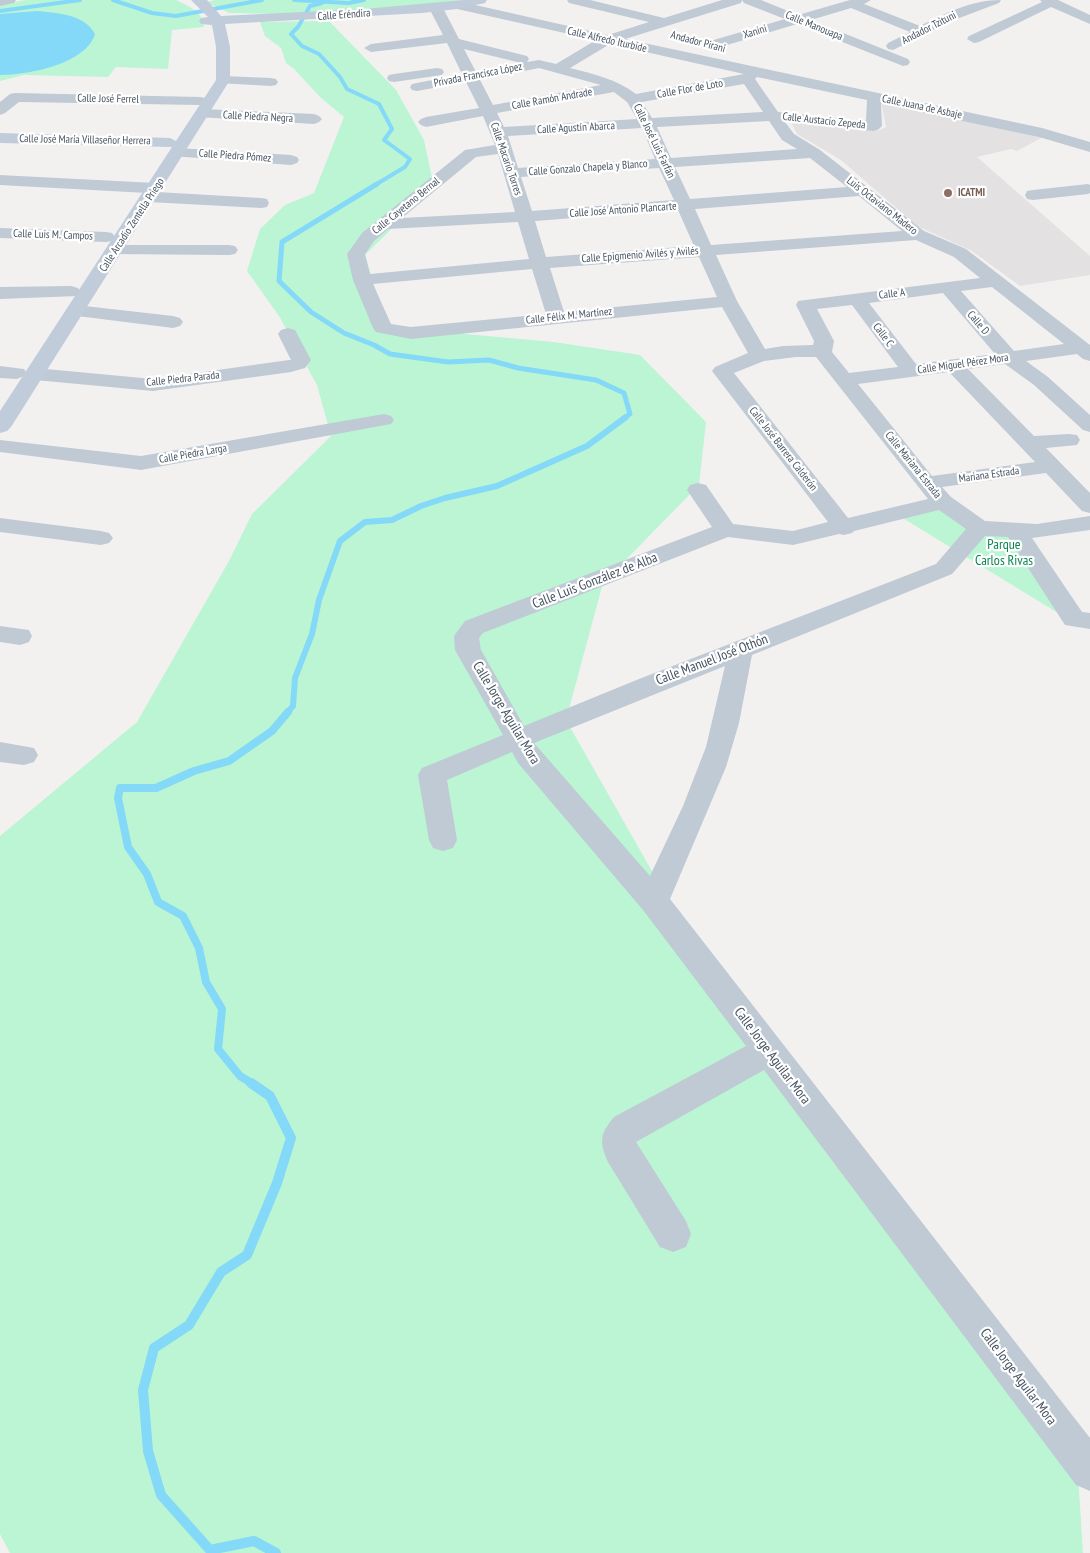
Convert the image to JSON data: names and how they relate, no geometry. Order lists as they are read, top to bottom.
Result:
{
  "streets": {
    "street": [
      "Calle Eréndira",
      "Calle Manouapa",
      "Andador Tzituni",
      "Xanini",
      "Calle Alfredo Iturbide",
      "Andador Pirani",
      "Privada Francisca López",
      "Calle Flor de Loto",
      "Calle José Ferrel",
      "Calle Ramón Andrade",
      "Calle Juana de Asbaje",
      "Calle Piedra Negra",
      "Calle Austacio Zepeda",
      "Calle Agustín Abarca",
      "Calle José María Villaseñor Herrera",
      "Calle José Luis Farfán",
      "Calle Piedra Pómez",
      "Calle Macario Torres",
      "Calle Gonzalo Chapela y Blanco",
      "Calle Cayetano Bernal",
      "Luis Octaviano Madero",
      "Calle José Antonio Plancarte",
      "Calle Arcadio Zentella Priego",
      "Calle Luis M. Campos",
      "Calle Epigmenio Avilés y Avilés",
      "Calle A",
      "Calle Félix M. Martínez",
      "Calle D",
      "Calle C",
      "Calle Miguel Pérez Mora",
      "Calle Piedra Parada",
      "Calle José Barrera Calderón",
      "Calle Piedra Larga",
      "Calle Mariana Estrada",
      "Mariana Estrada",
      "Calle Luis González de Alba",
      "Calle Manuel José Othón",
      "Calle Jorge Aguilar Mora"
    ]
  },
  "crossings": [
    ["Calle Eréndira", "Calle Alfredo Iturbide"],
    ["Calle Eréndira", "Calle Macario Torres"],
    ["Calle Eréndira", "Calle Arcadio Zentella Priego"],
    ["Calle Manouapa", "Xanini"],
    ["Xanini", "Andador Pirani"],
    ["Calle Alfredo Iturbide", "Calle Flor de Loto"],
    ["Calle Alfredo Iturbide", "Calle Juana de Asbaje"],
    ["Calle Alfredo Iturbide", "Luis Octaviano Madero"],
    ["Privada Francisca López", "Calle José Luis Farfán"],
    ["Privada Francisca López", "Calle Macario Torres"],
    ["Calle Flor de Loto", "Calle Juana de Asbaje"],
    ["Calle Flor de Loto", "Calle José Luis Farfán"],
    ["Calle Flor de Loto", "Luis Octaviano Madero"],
    ["Calle José Ferrel", "Calle Piedra Negra"],
    ["Calle José Ferrel", "Calle Arcadio Zentella Priego"],
    ["Calle Ramón Andrade", "Calle José Luis Farfán"],
    ["Calle Ramón Andrade", "Calle Macario Torres"],
    ["Calle Juana de Asbaje", "Calle Austacio Zepeda"],
    ["Calle Juana de Asbaje", "Luis Octaviano Madero"],
    ["Calle Piedra Negra", "Calle Arcadio Zentella Priego"],
    ["Calle Austacio Zepeda", "Calle Agustín Abarca"],
    ["Calle Austacio Zepeda", "Luis Octaviano Madero"],
    ["Calle Agustín Abarca", "Calle José Luis Farfán"],
    ["Calle Agustín Abarca", "Calle Macario Torres"],
    ["Calle Agustín Abarca", "Luis Octaviano Madero"],
    ["Calle José María Villaseñor Herrera", "Calle Piedra Pómez"],
    ["Calle José María Villaseñor Herrera", "Calle Arcadio Zentella Priego"],
    ["Calle José Luis Farfán", "Calle Gonzalo Chapela y Blanco"],
    ["Calle José Luis Farfán", "Calle José Antonio Plancarte"],
    ["Calle José Luis Farfán", "Calle Epigmenio Avilés y Avilés"],
    ["Calle José Luis Farfán", "Calle Félix M. Martínez"],
    ["Calle José Luis Farfán", "Calle José Barrera Calderón"],
    ["Calle Piedra Pómez", "Calle Arcadio Zentella Priego"],
    ["Calle Macario Torres", "Calle Gonzalo Chapela y Blanco"],
    ["Calle Macario Torres", "Calle Cayetano Bernal"],
    ["Calle Macario Torres", "Calle José Antonio Plancarte"],
    ["Calle Macario Torres", "Calle Epigmenio Avilés y Avilés"],
    ["Calle Macario Torres", "Calle Félix M. Martínez"],
    ["Calle Gonzalo Chapela y Blanco", "Luis Octaviano Madero"],
    ["Calle Cayetano Bernal", "Calle José Antonio Plancarte"],
    ["Calle Cayetano Bernal", "Calle Epigmenio Avilés y Avilés"],
    ["Calle Cayetano Bernal", "Calle Félix M. Martínez"],
    ["Luis Octaviano Madero", "Calle José Antonio Plancarte"],
    ["Luis Octaviano Madero", "Calle Epigmenio Avilés y Avilés"],
    ["Luis Octaviano Madero", "Calle A"],
    ["Luis Octaviano Madero", "Calle Miguel Pérez Mora"],
    ["Calle Arcadio Zentella Priego", "Calle Luis M. Campos"],
    ["Calle Arcadio Zentella Priego", "Calle Piedra Parada"],
    ["Calle A", "Calle D"],
    ["Calle A", "Calle C"],
    ["Calle A", "Calle Mariana Estrada"],
    ["Calle D", "Calle Miguel Pérez Mora"],
    ["Calle C", "Calle Miguel Pérez Mora"],
    ["Calle Miguel Pérez Mora", "Calle Mariana Estrada"],
    ["Calle Mariana Estrada", "Mariana Estrada"],
    ["Calle Mariana Estrada", "Calle Manuel José Othón"],
    ["Calle Luis González de Alba", "Calle Jorge Aguilar Mora"],
    ["Calle Manuel José Othón", "Calle Jorge Aguilar Mora"]
  ],
  "parks": ["Parque Carlos Rivas"],
  "places": ["ICATMI"]
}
